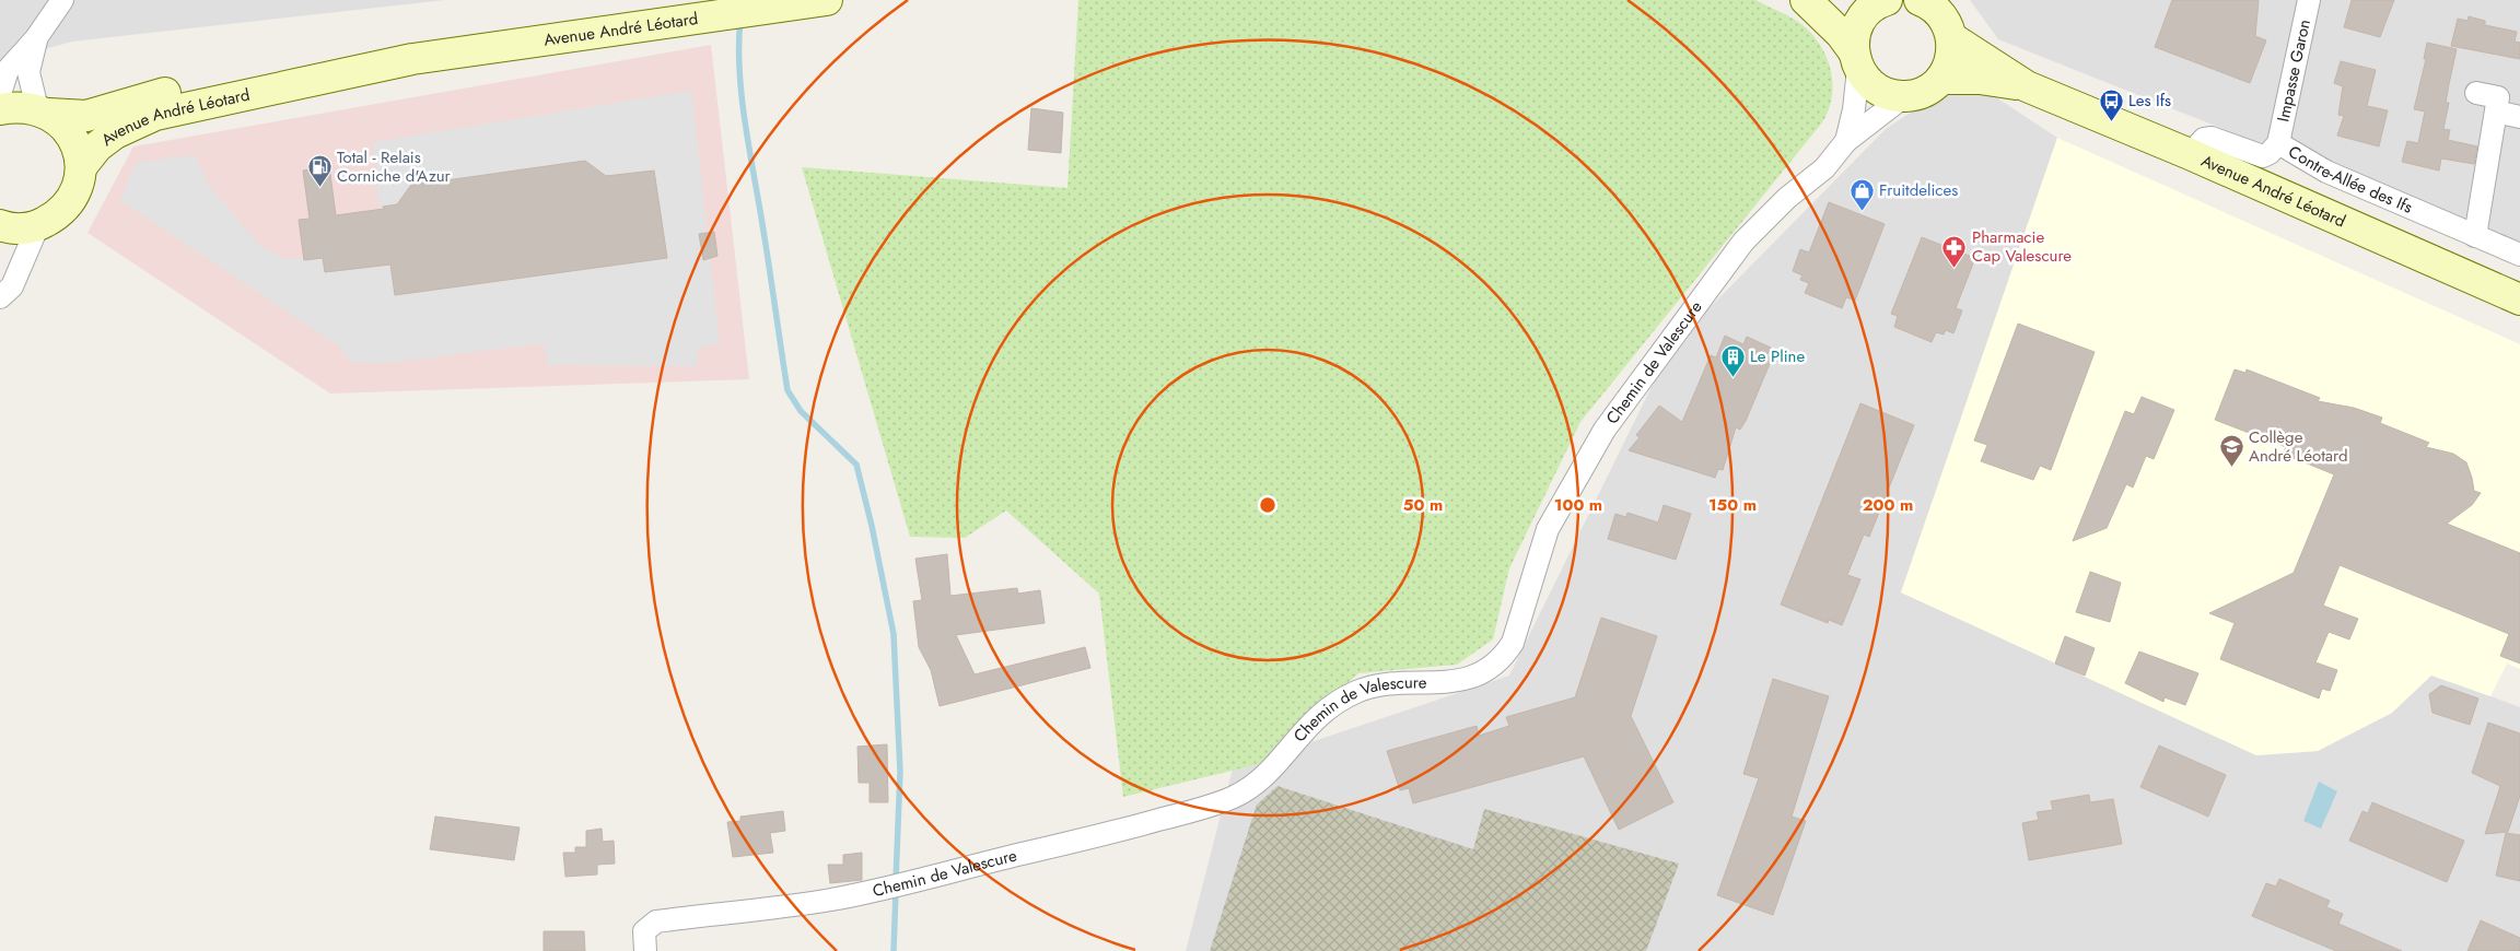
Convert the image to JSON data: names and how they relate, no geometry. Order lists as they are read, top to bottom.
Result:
{
  "streets": {
    "main road": ["Avenue André Léotard"],
    "street": ["Impasse Garon", "Contre-Allée des Ifs", "Chemin de Valescure"]
  },
  "crossings": [
    ["Avenue André Léotard", "Contre-Allée des Ifs"],
    ["Impasse Garon", "Contre-Allée des Ifs"]
  ],
  "places": {
    "bus stop": ["Les Ifs"],
    "fuel station": ["Total - Relais Corniche d'Azur"],
    "shop": ["Fruitdelices"],
    "pharmacy": ["Pharmacie Cap Valescure"],
    "building": ["Le Pline"],
    "school or university": ["Collège André Léotard"]
  },
  "rings": [
    "50 m",
    "100 m",
    "150 m",
    "200 m"
  ]
}
